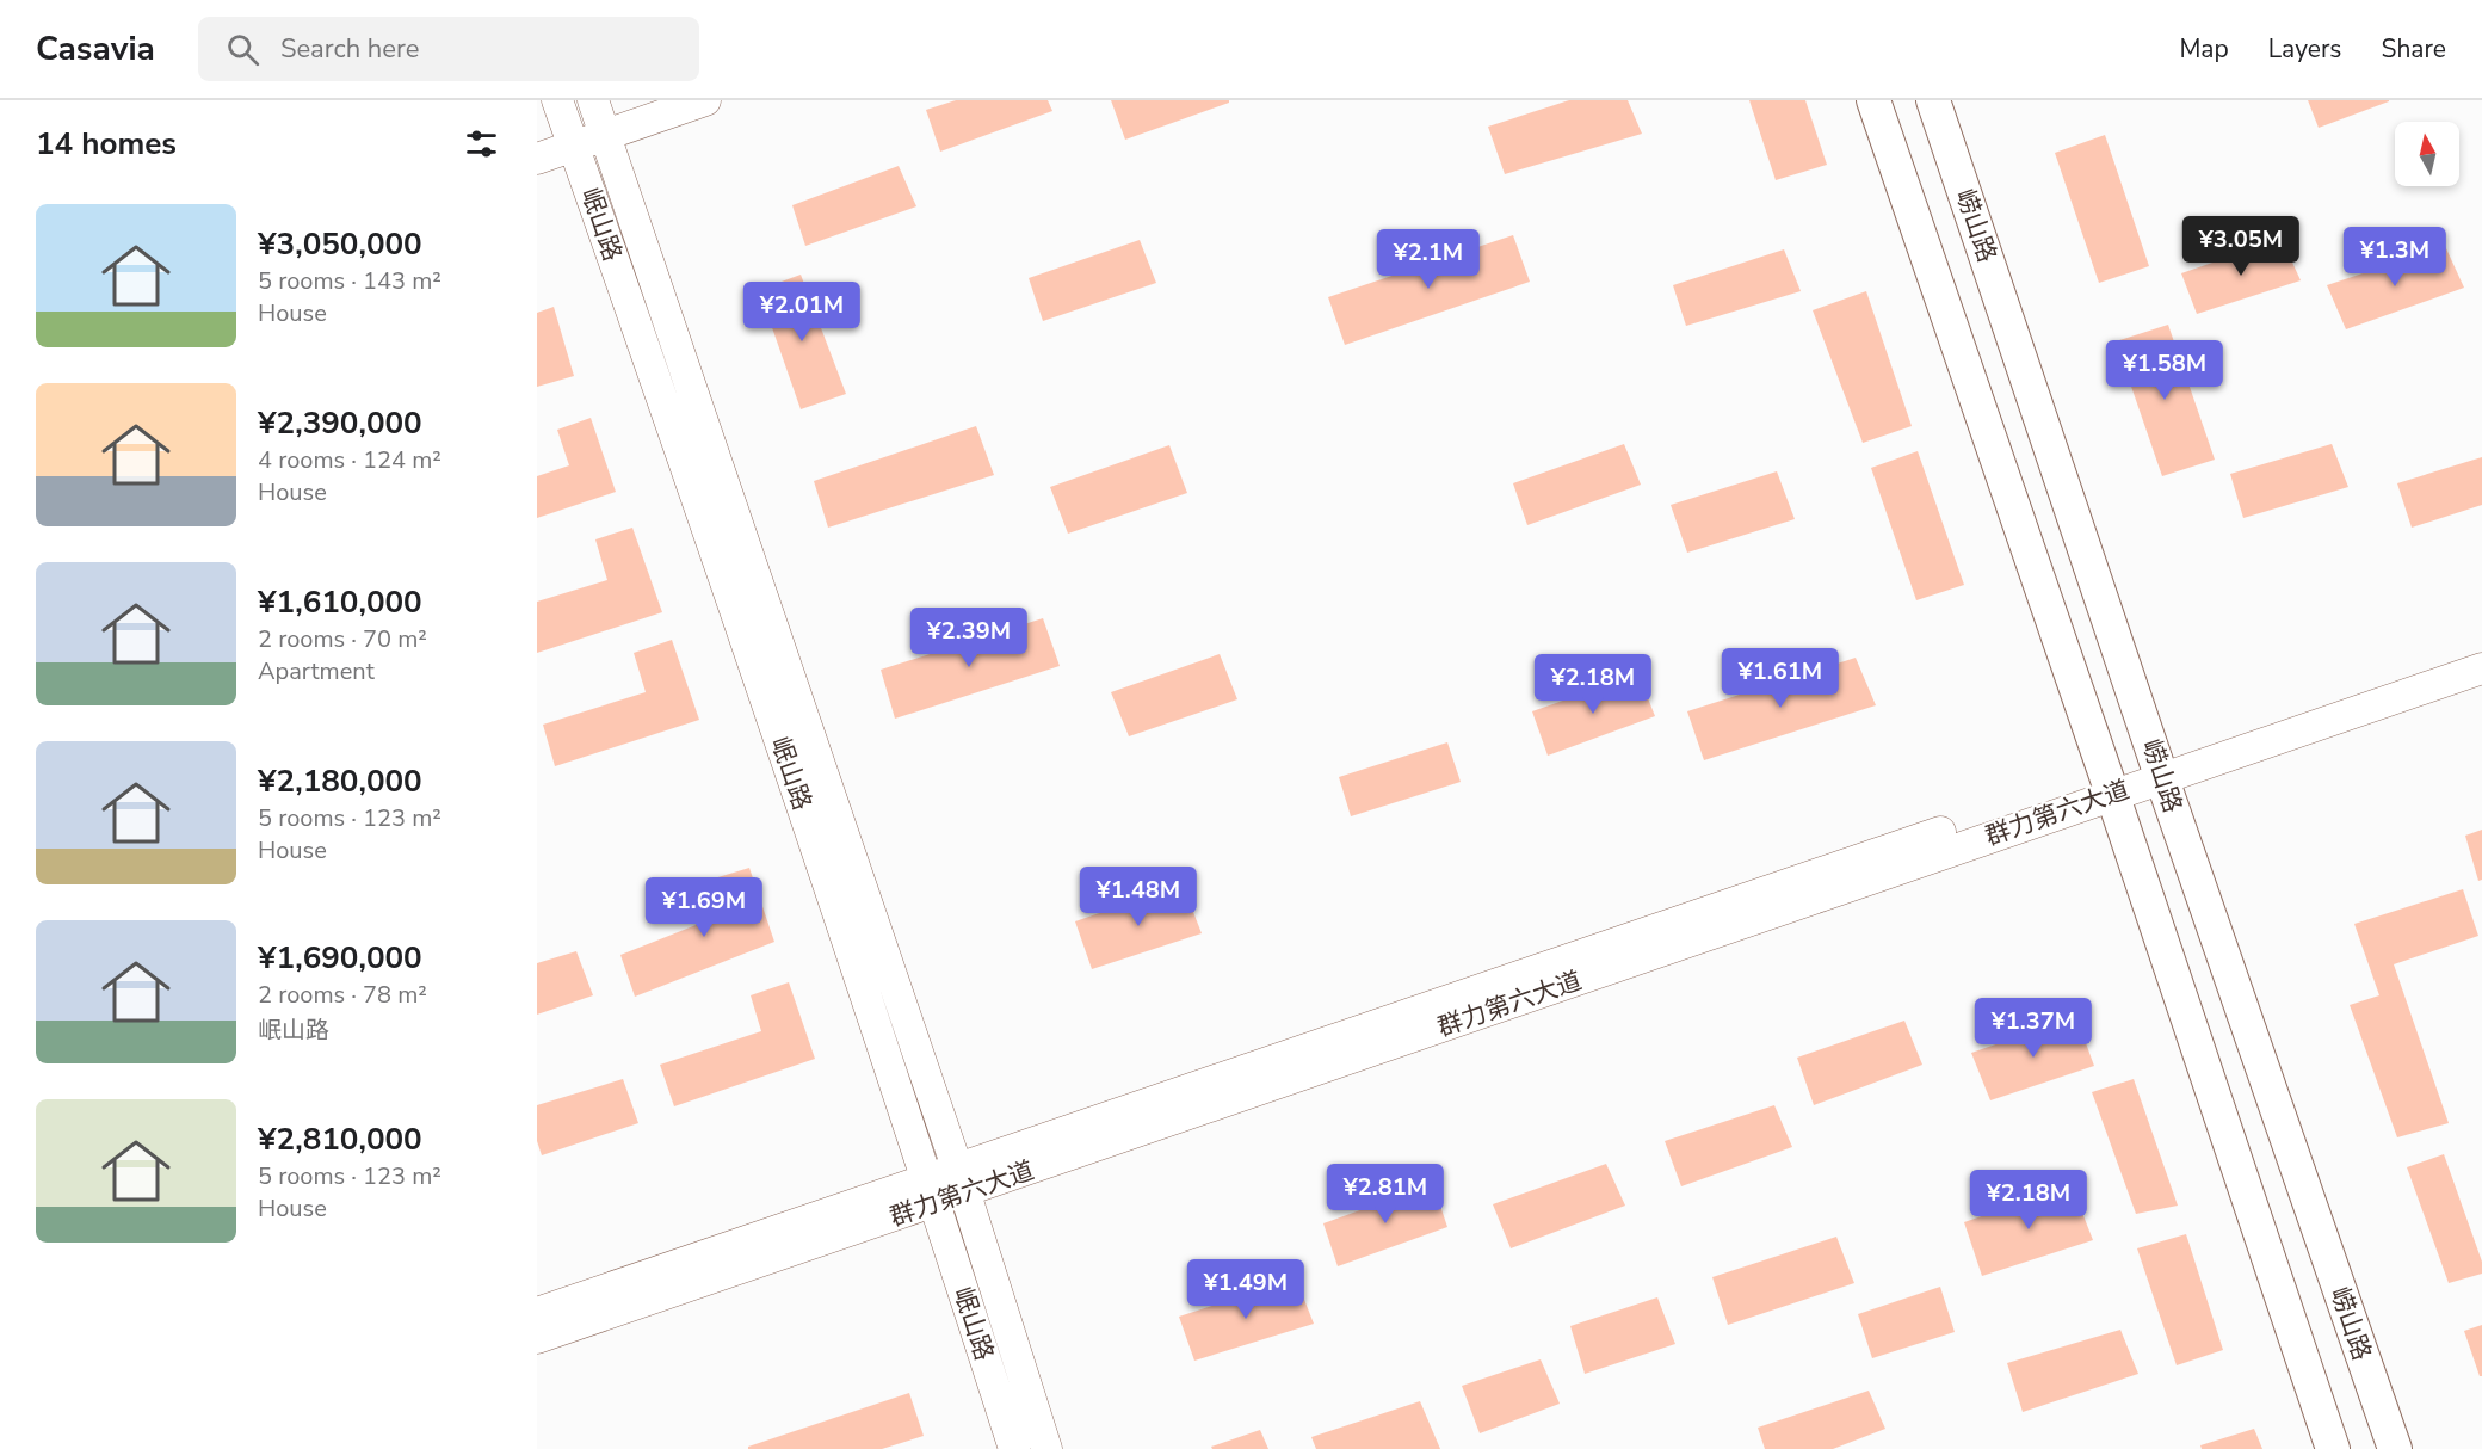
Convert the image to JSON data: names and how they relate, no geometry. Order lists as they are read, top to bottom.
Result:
{
  "streets": {
    "main road": ["岷山路", "崂山路", "群力第六大道"]
  },
  "crossings": [
    ["岷山路", "群力第六大道"],
    ["崂山路", "群力第六大道"]
  ],
  "north": "top",
  "page": {
    "header": "Casavia",
    "search": "Search here",
    "nav": ["Map", "Layers", "Share"],
    "heading": "14 homes",
    "list": [
      {
        "name": "¥3,050,000",
        "note": "5 rooms · 143 m² · House"
      },
      {
        "name": "¥2,390,000",
        "note": "4 rooms · 124 m² · House"
      },
      {
        "name": "¥1,610,000",
        "note": "2 rooms · 70 m² · Apartment"
      },
      {
        "name": "¥2,180,000",
        "note": "5 rooms · 123 m² · House"
      },
      {
        "name": "¥1,690,000",
        "note": "2 rooms · 78 m² · 岷山路"
      },
      {
        "name": "¥2,810,000",
        "note": "5 rooms · 123 m² · House"
      }
    ],
    "price": [
      "¥3.05M",
      "¥1.3M",
      "¥2.1M",
      "¥2.01M",
      "¥1.58M",
      "¥2.39M",
      "¥1.61M",
      "¥2.18M",
      "¥1.48M",
      "¥1.69M",
      "¥1.37M",
      "¥2.81M",
      "¥2.18M",
      "¥1.49M"
    ]
  }
}
